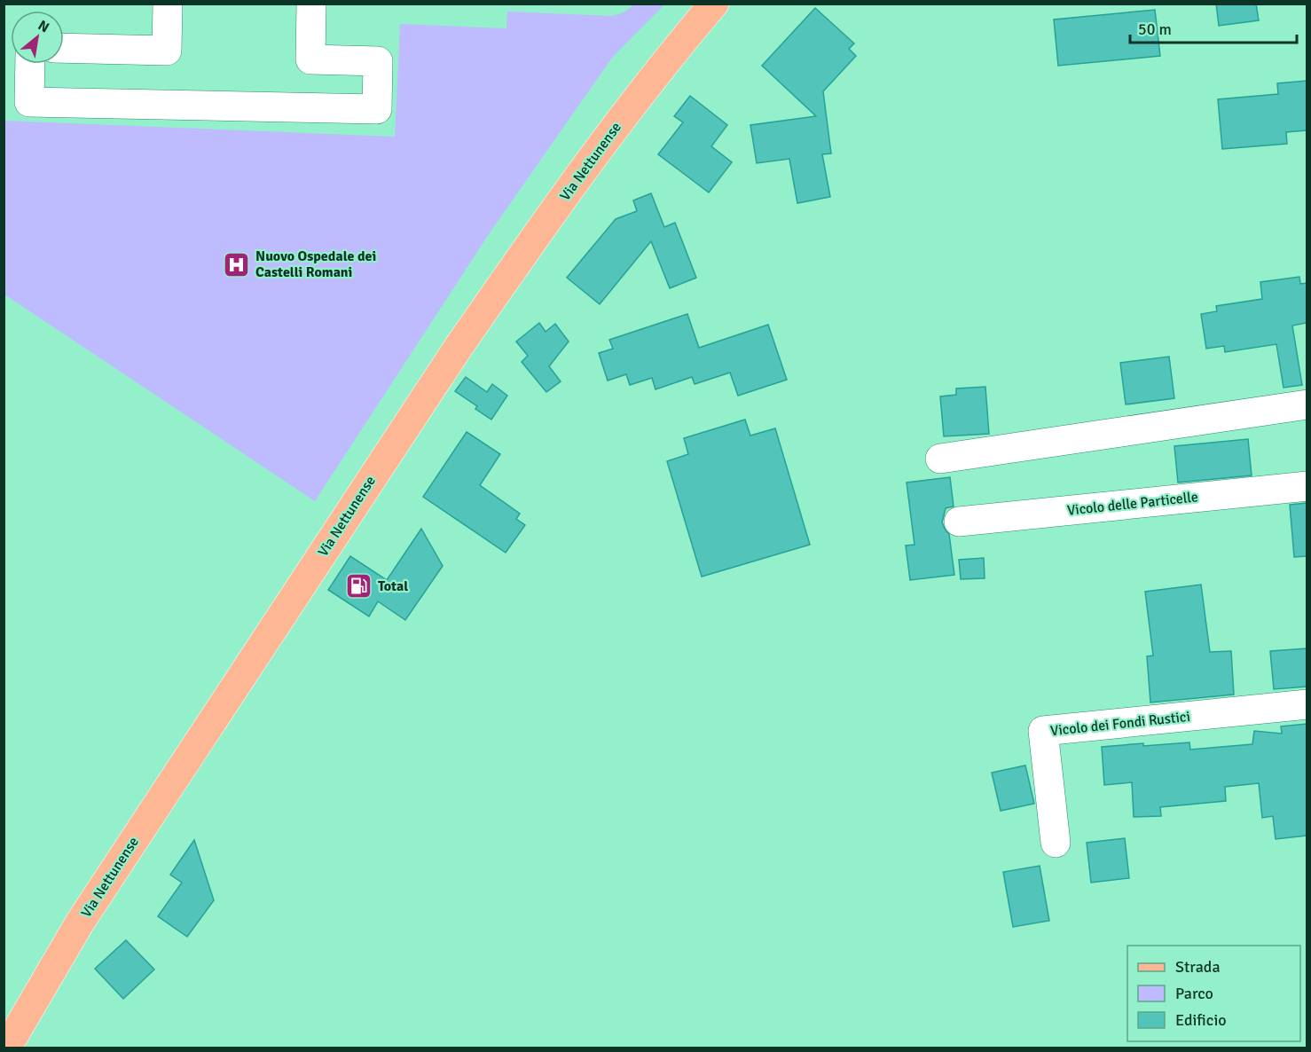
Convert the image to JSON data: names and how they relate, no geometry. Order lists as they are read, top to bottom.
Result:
{
  "streets": {
    "main road": ["Via Nettunense"],
    "street": ["Vicolo delle Particelle", "Vicolo dei Fondi Rustici"]
  },
  "places": {
    "hospital": ["Nuovo Ospedale dei Castelli Romani"],
    "fuel station": ["Total"]
  },
  "legend": ["Strada", "Parco", "Edificio"],
  "scale_bar": "50 m",
  "north": "top right"
}
